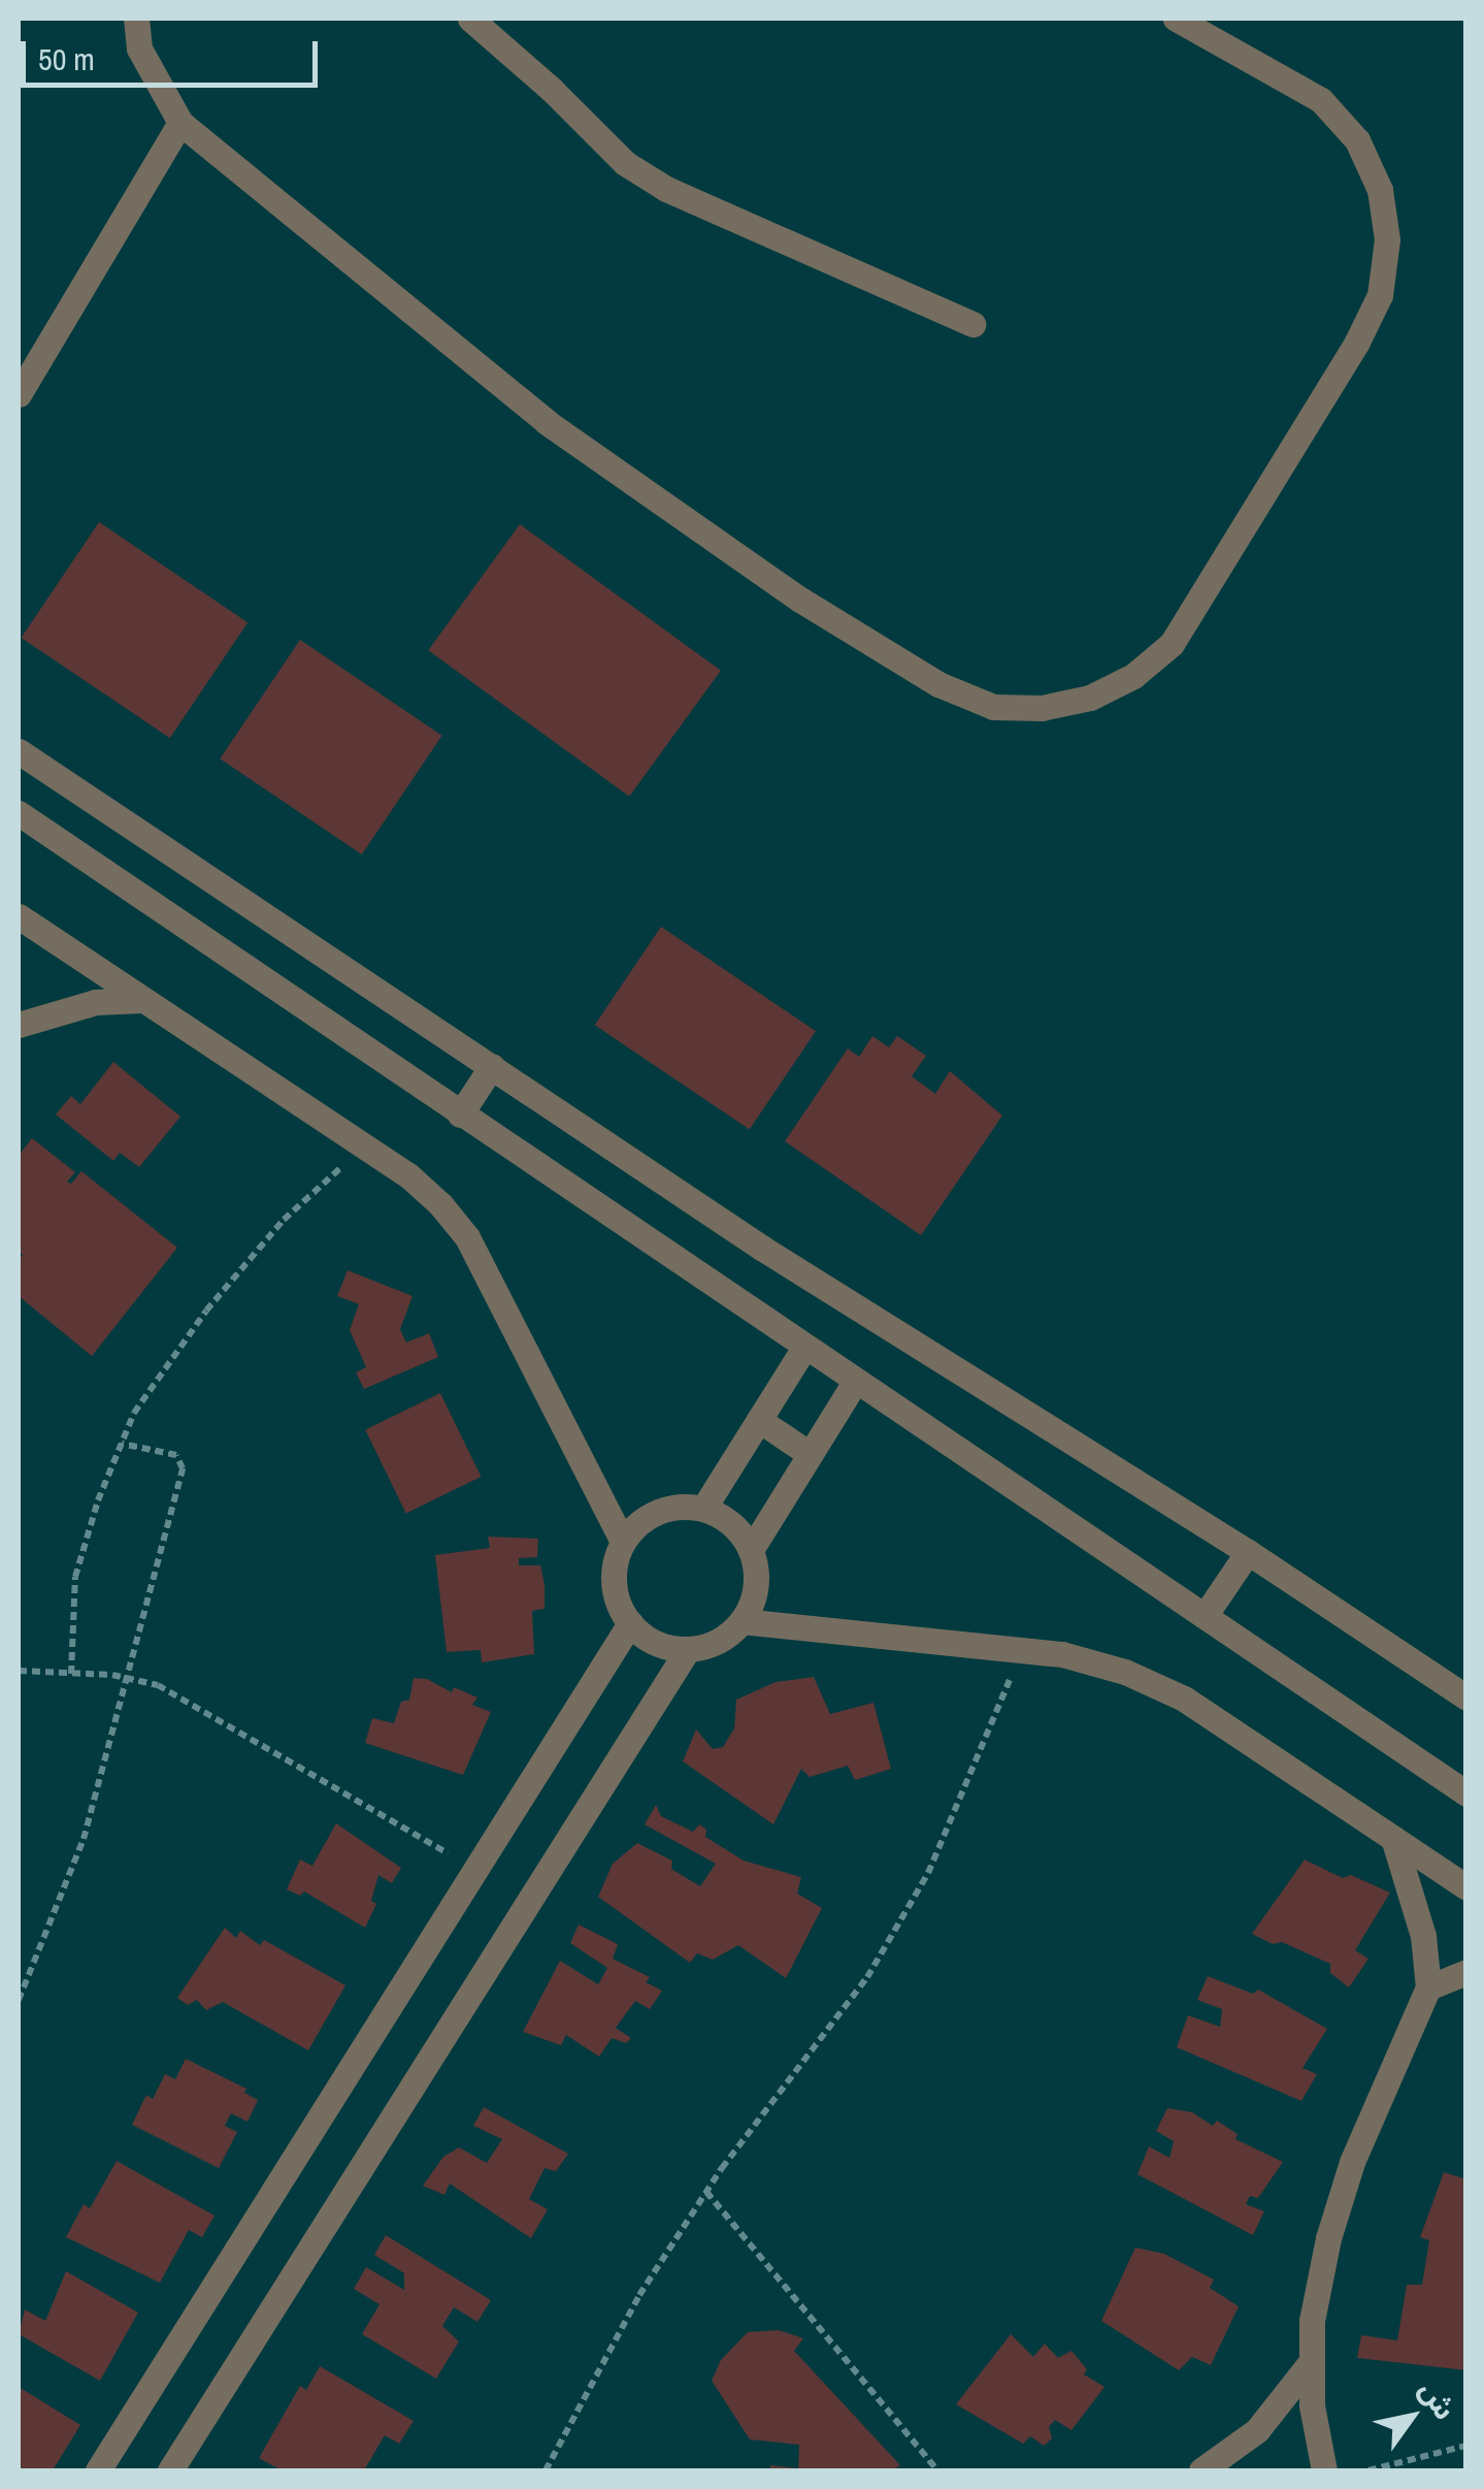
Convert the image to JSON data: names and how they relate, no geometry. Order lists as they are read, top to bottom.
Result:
{
  "scale_bar": "50 m",
  "north": "top right"
}
